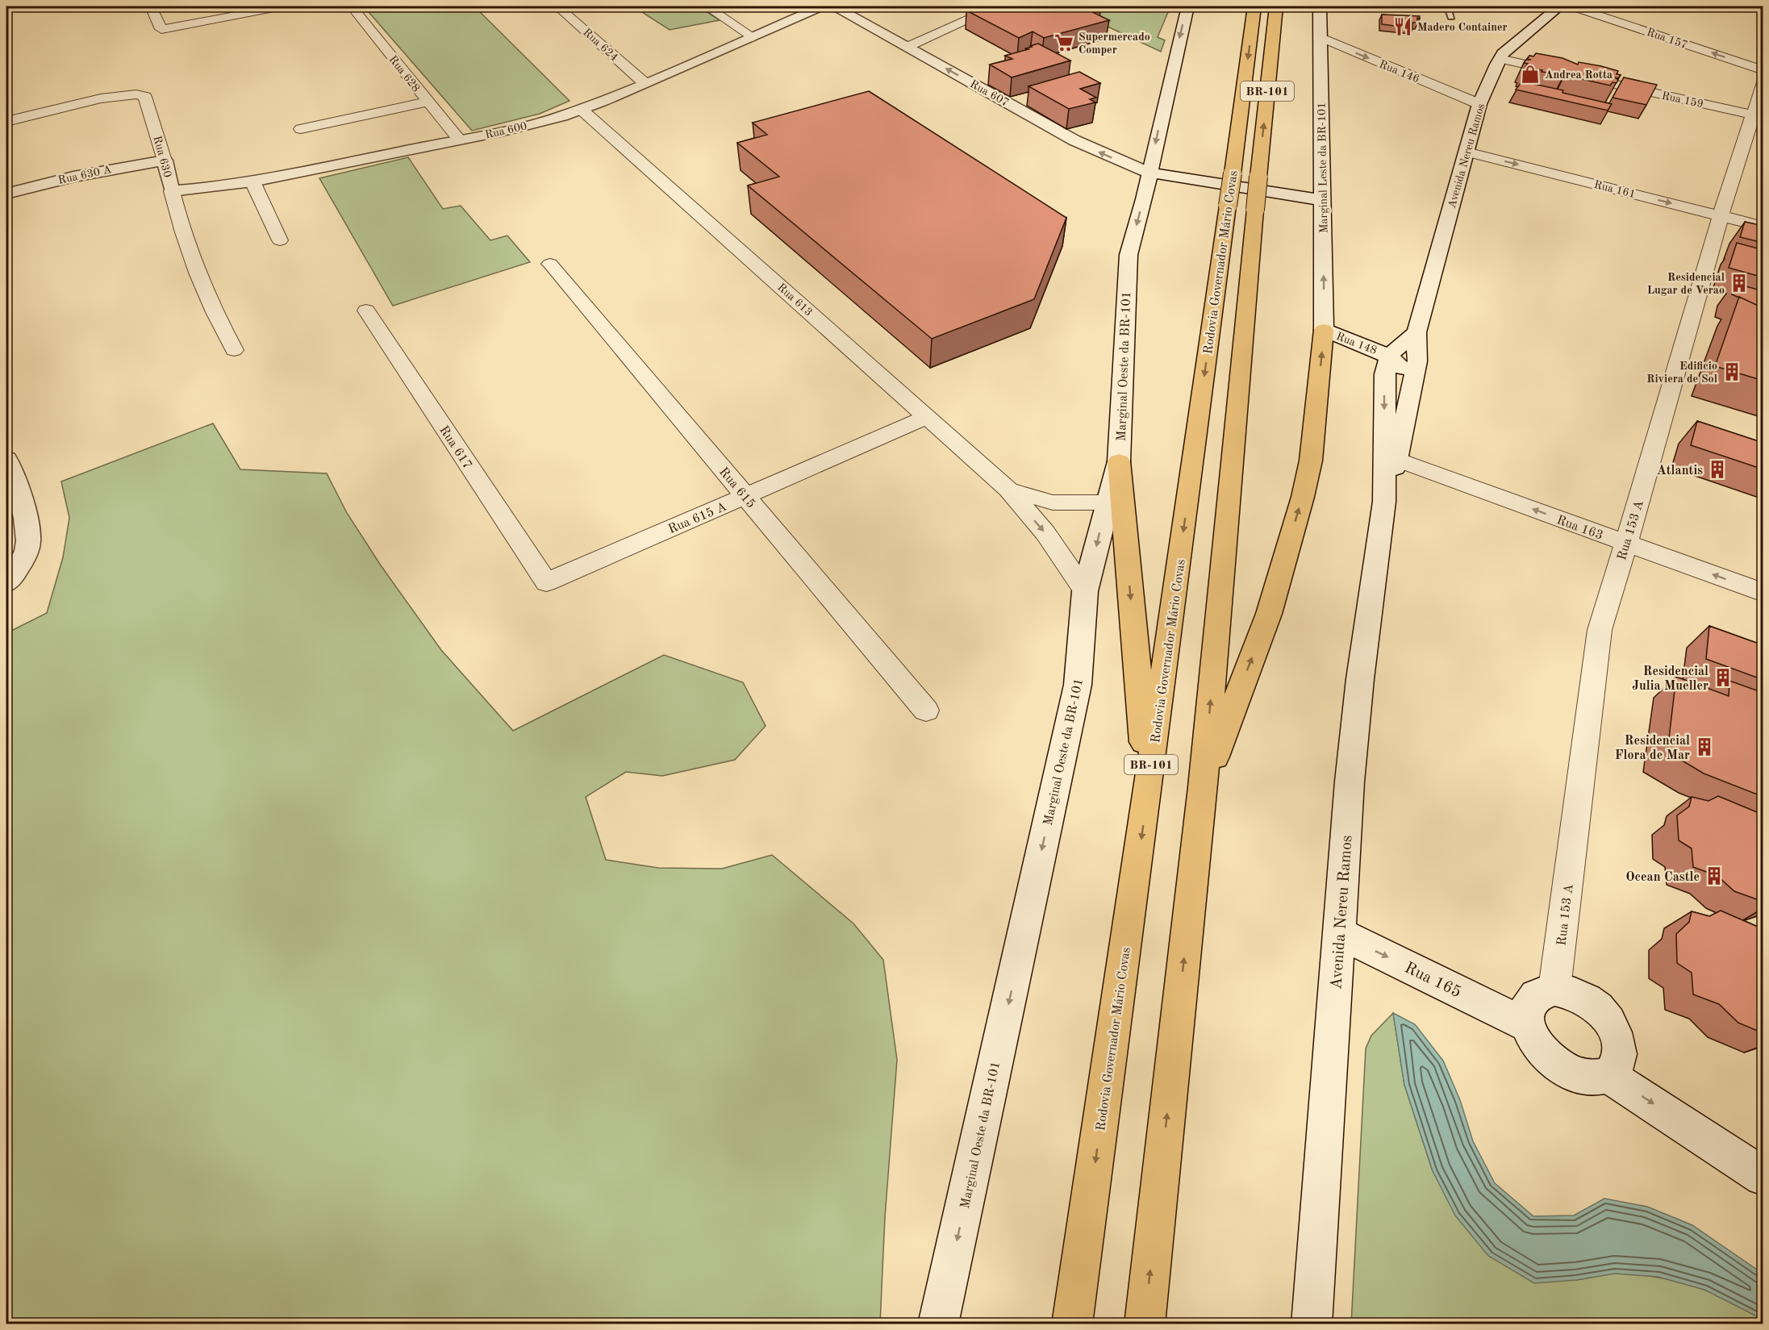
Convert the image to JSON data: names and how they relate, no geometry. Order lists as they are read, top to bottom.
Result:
{
  "streets": {
    "highway": ["BR-101", "Rodovia Governador Mário Covas"],
    "main road": [
      "Rua 607",
      "Rua 600",
      "Avenida Nereu Ramos",
      "Rua 630",
      "Marginal Leste da BR-101",
      "Rua 630 A",
      "Rua 148",
      "Marginal Oeste da BR-101",
      "Rua 165"
    ],
    "street": [
      "Rua 157",
      "Rua 624",
      "Rua 146",
      "Rua 628",
      "Rua 159",
      "Rua 161",
      "Rua 613",
      "Rua 617",
      "Rua 615",
      "Rua 615 A",
      "Rua 163",
      "Rua 153 A"
    ]
  },
  "crossings": [
    ["Rua 624", "Rua 600"],
    ["Rua 146", "Avenida Nereu Ramos"],
    ["Rua 146", "Marginal Leste da BR-101"],
    ["Rua 628", "Rua 600"],
    ["Rua 607", "Marginal Leste da BR-101"],
    ["Rua 607", "Marginal Oeste da BR-101"],
    ["Rua 159", "Avenida Nereu Ramos"],
    ["Rua 159", "Rua 153 A"],
    ["Rua 600", "Rua 630"],
    ["Rua 600", "Rua 613"],
    ["Avenida Nereu Ramos", "Rua 161"],
    ["Avenida Nereu Ramos", "Rua 148"],
    ["Avenida Nereu Ramos", "Rua 163"],
    ["Avenida Nereu Ramos", "Rua 165"],
    ["Rua 630", "Rua 630 A"],
    ["Marginal Leste da BR-101", "Rua 148"],
    ["Rua 161", "Rua 153 A"],
    ["Rua 613", "Marginal Oeste da BR-101"],
    ["Rua 613", "Rua 615 A"],
    ["Rua 617", "Rua 615 A"],
    ["Rua 615", "Rua 615 A"],
    ["Rua 163", "Rua 153 A"],
    ["Rua 153 A", "Rua 165"]
  ],
  "one_way": [
    "Rua 157",
    "Rua 146",
    "Rua 607",
    "Marginal Leste da BR-101",
    "Rua 161",
    "Marginal Oeste da BR-101",
    "Rua 163",
    "Rua 165"
  ],
  "places": {
    "restaurant": ["Madero Container"],
    "supermarket": ["Supermercado Comper"],
    "shop": ["Andrea Rotta"],
    "building": [
      "Residencial Lugar de Verao",
      "Edificio Riviera de Sol",
      "Atlantis",
      "Residencial Julia Mueller",
      "Residencial Flora de Mar",
      "Ocean Castle"
    ]
  }
}
